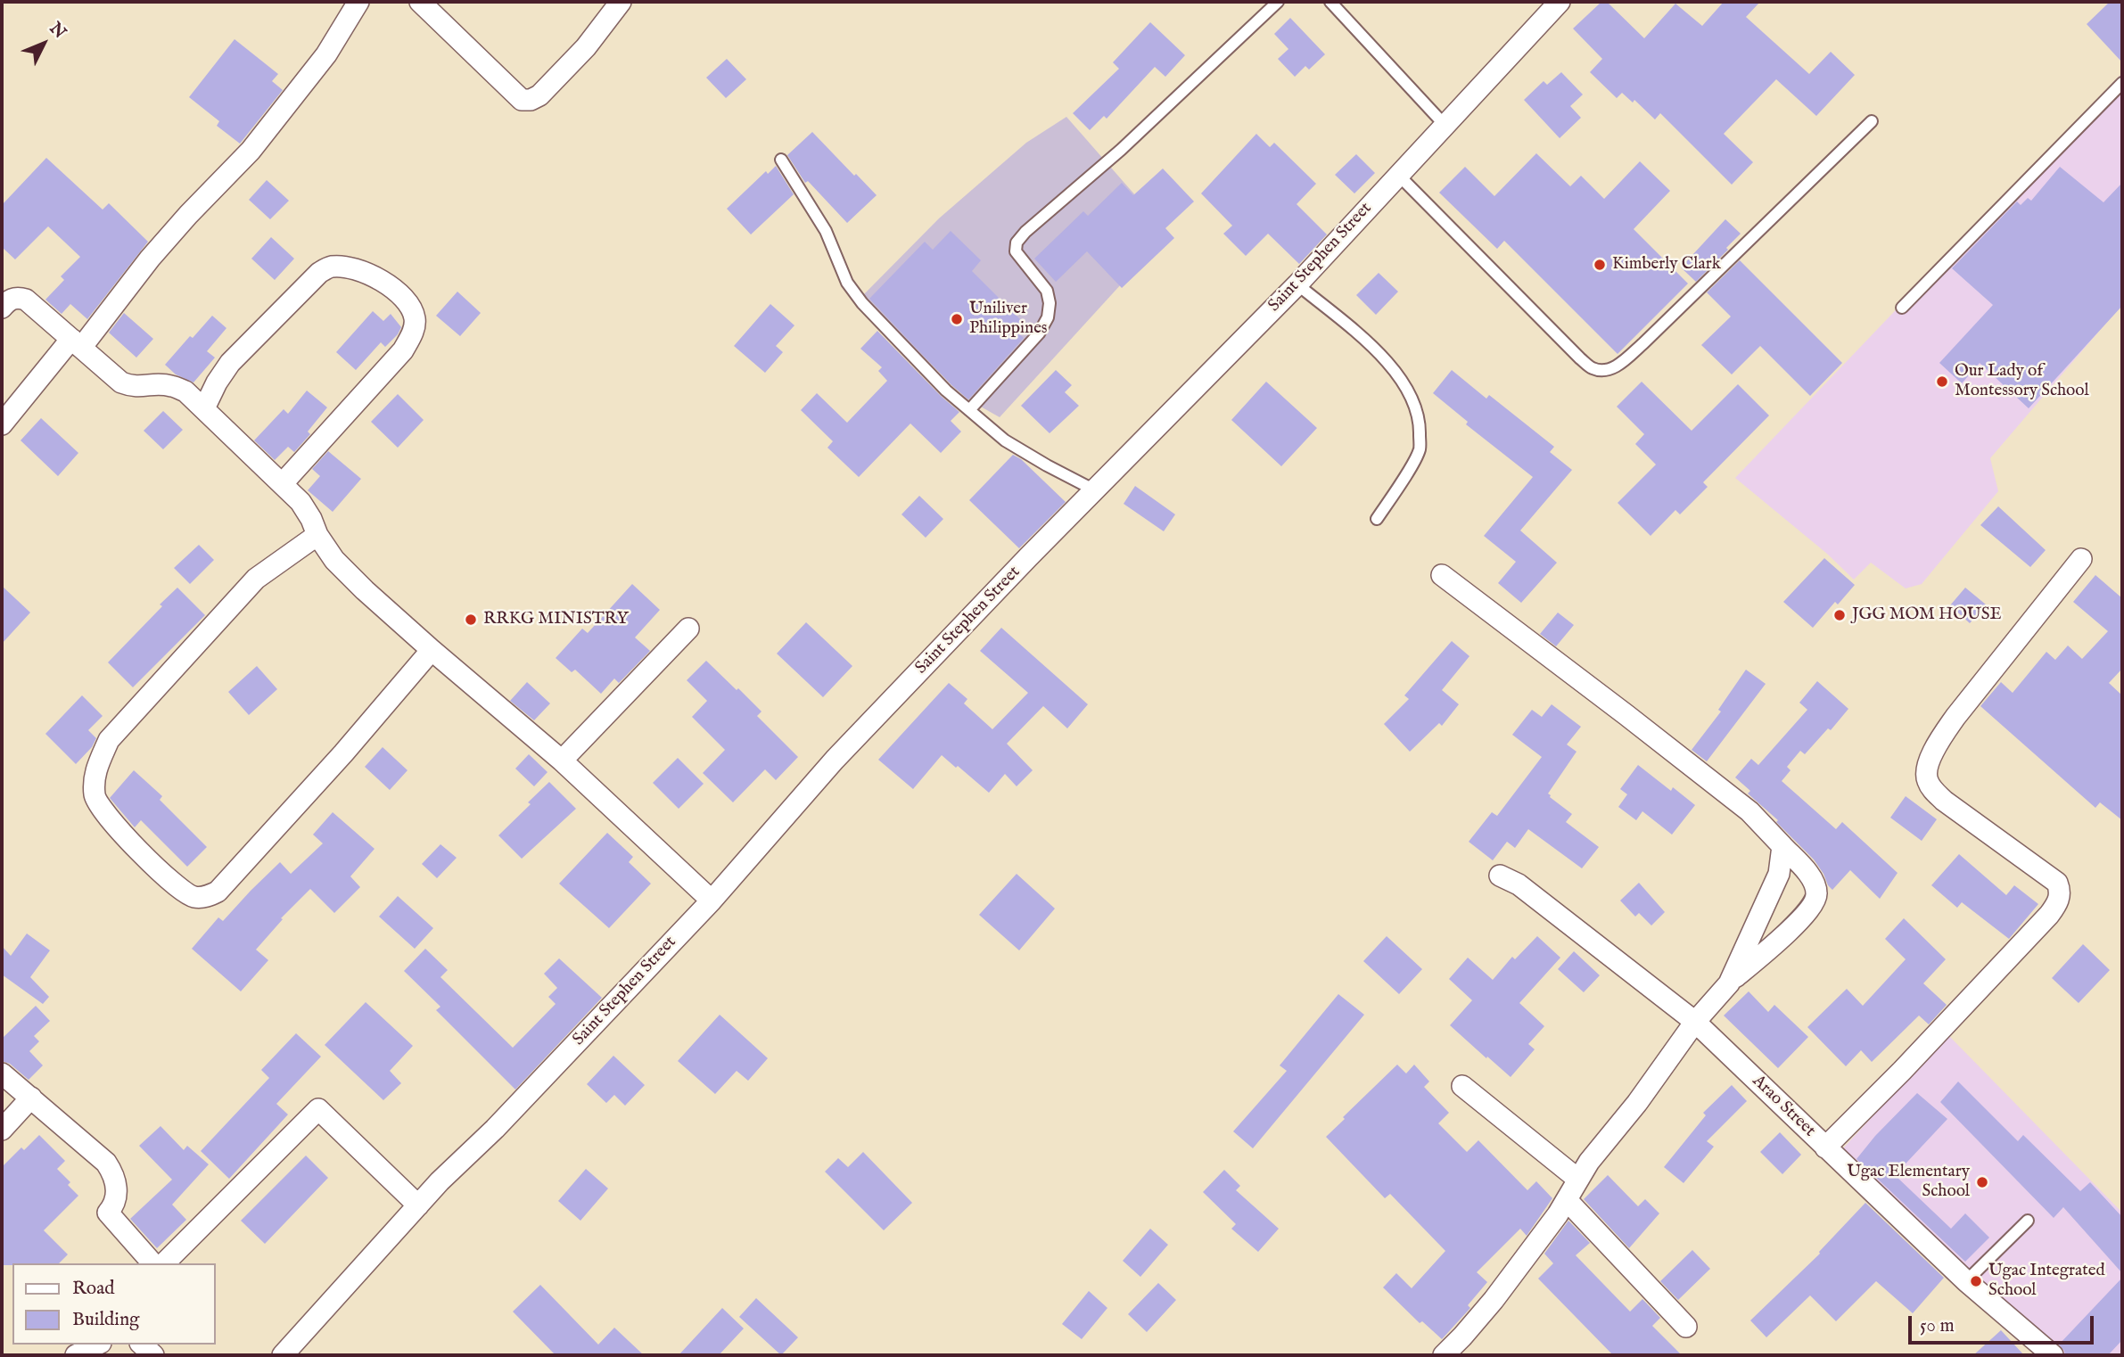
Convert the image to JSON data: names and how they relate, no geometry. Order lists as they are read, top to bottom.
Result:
{
  "streets": {
    "street": ["Saint Stephen Street", "Arao Street"]
  },
  "places": [
    "Kimberly Clark",
    "Uniliver Philippines",
    "Our Lady of Montessory School",
    "JGG MOM HOUSE",
    "RRKG MINISTRY",
    "Ugac Elementary School",
    "Ugac Integrated School"
  ],
  "legend": ["Road", "Building"],
  "scale_bar": "50 m",
  "north": "top right"
}
